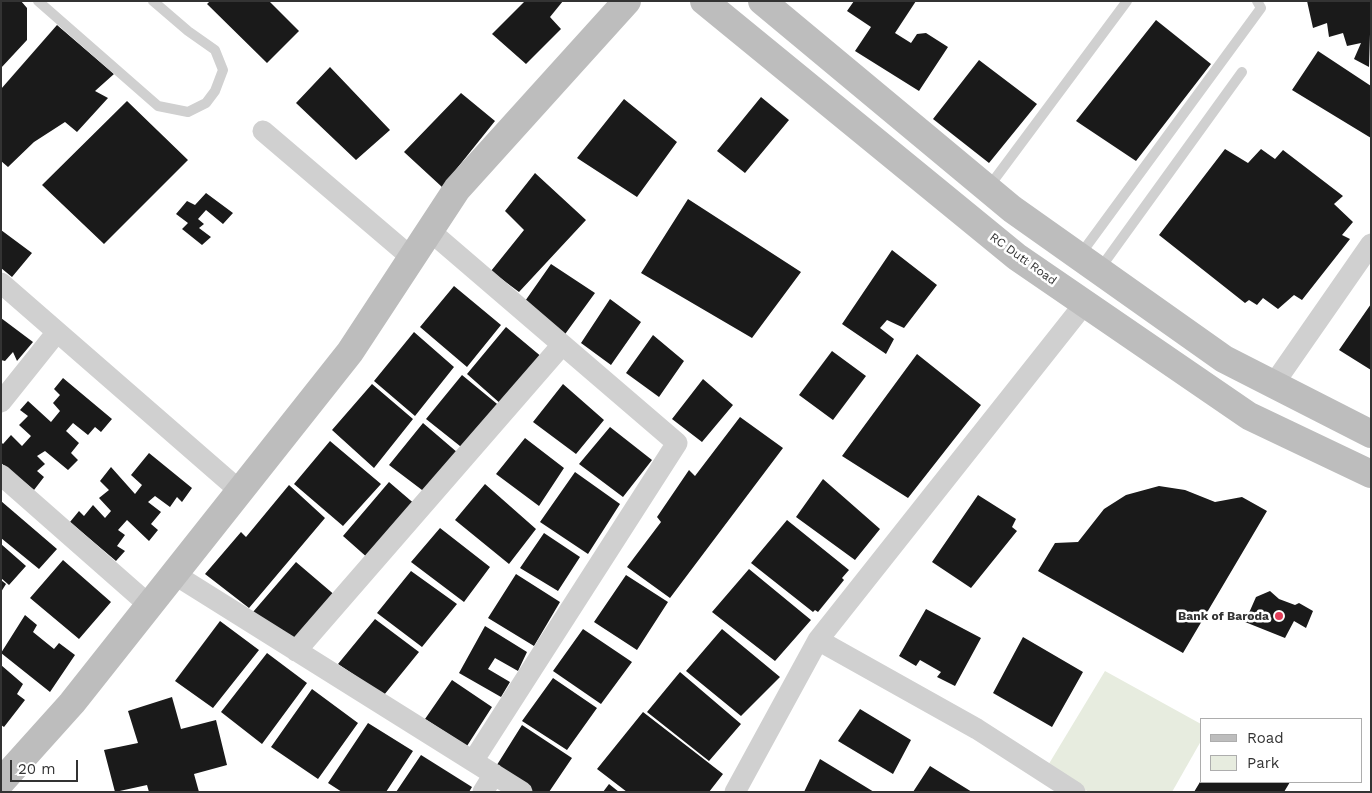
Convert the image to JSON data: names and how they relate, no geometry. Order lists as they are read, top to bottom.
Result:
{
  "streets": {
    "main road": ["RC Dutt Road"]
  },
  "places": ["Bank of Baroda"],
  "legend": ["Road", "Park"],
  "scale_bar": "20 m"
}
